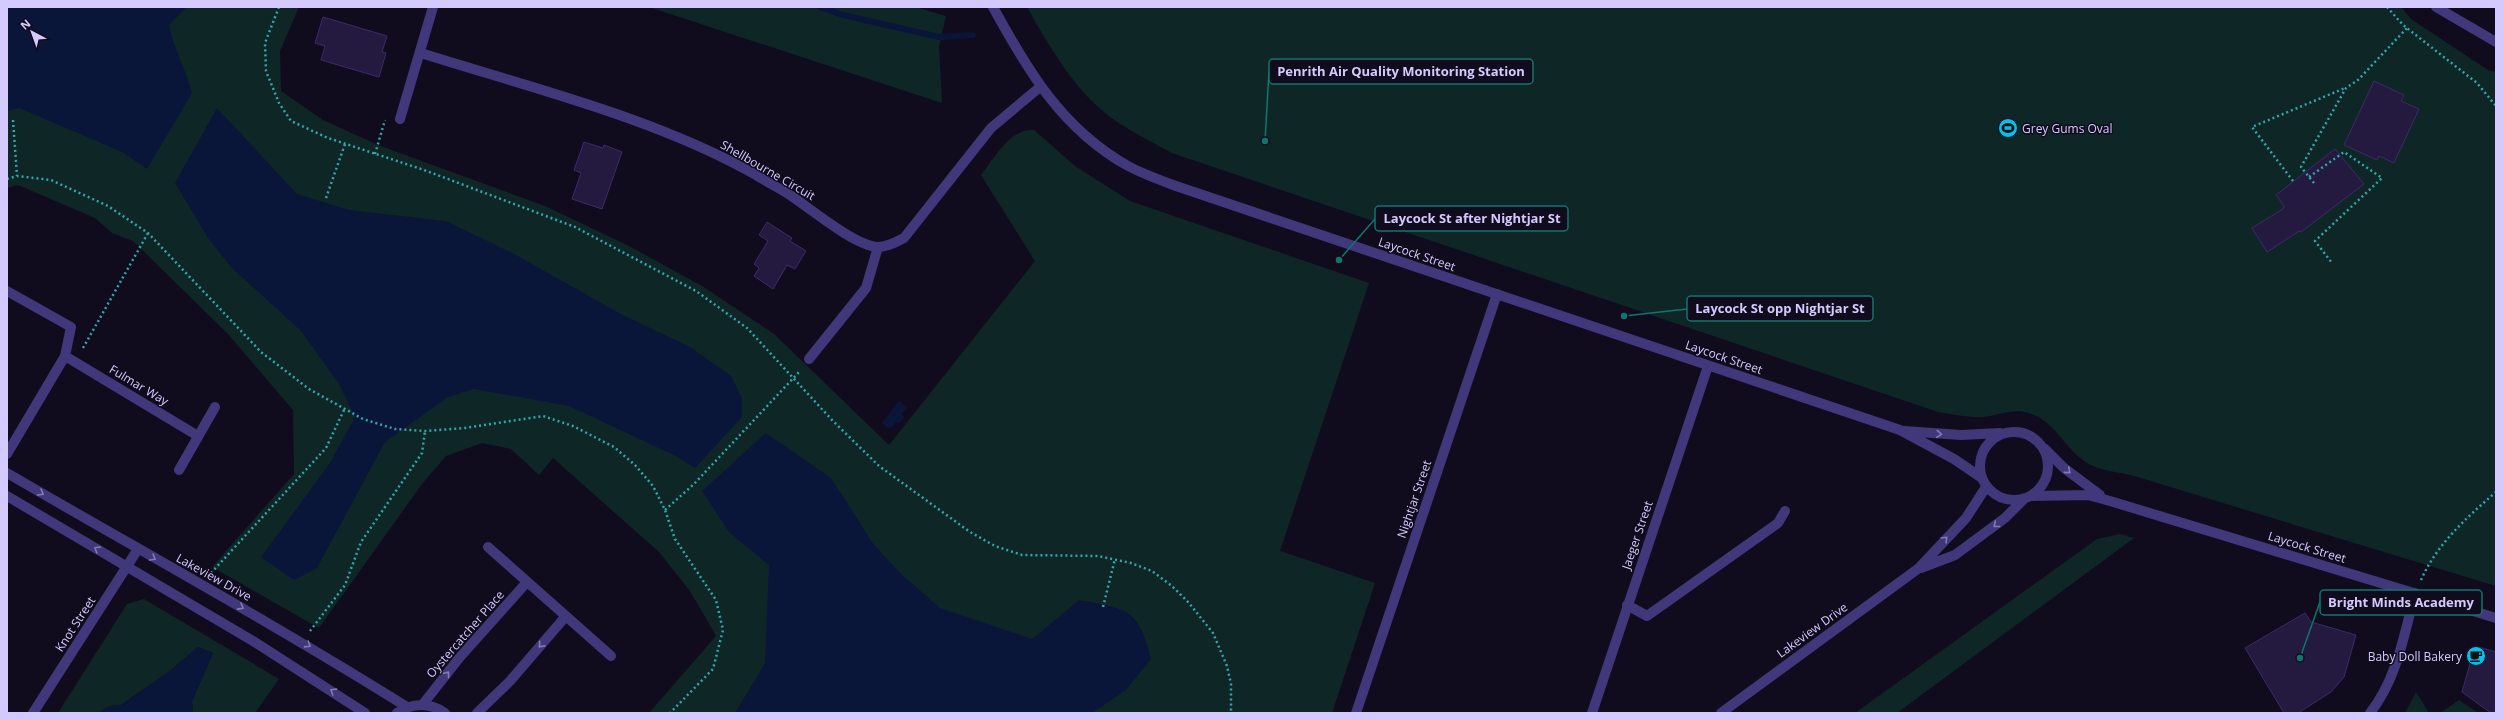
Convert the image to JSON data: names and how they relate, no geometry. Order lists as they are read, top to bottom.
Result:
{
  "streets": {
    "street": [
      "Shellbourne Circuit",
      "Laycock Street",
      "Fulmar Way",
      "Nightjar Street",
      "Jaeger Street",
      "Lakeview Drive",
      "Knot Street",
      "Oystercatcher Place"
    ]
  },
  "crossings": [
    ["Laycock Street", "Nightjar Street"],
    ["Laycock Street", "Jaeger Street"],
    ["Laycock Street", "Lakeview Drive"],
    ["Lakeview Drive", "Knot Street"]
  ],
  "places": {
    "sports": ["Grey Gums Oval"],
    "other": [
      "Penrith Air Quality Monitoring Station",
      "Laycock St after Nightjar St",
      "Laycock St opp Nightjar St",
      "Bright Minds Academy"
    ],
    "cafe": ["Baby Doll Bakery"]
  },
  "north": "top left"
}
